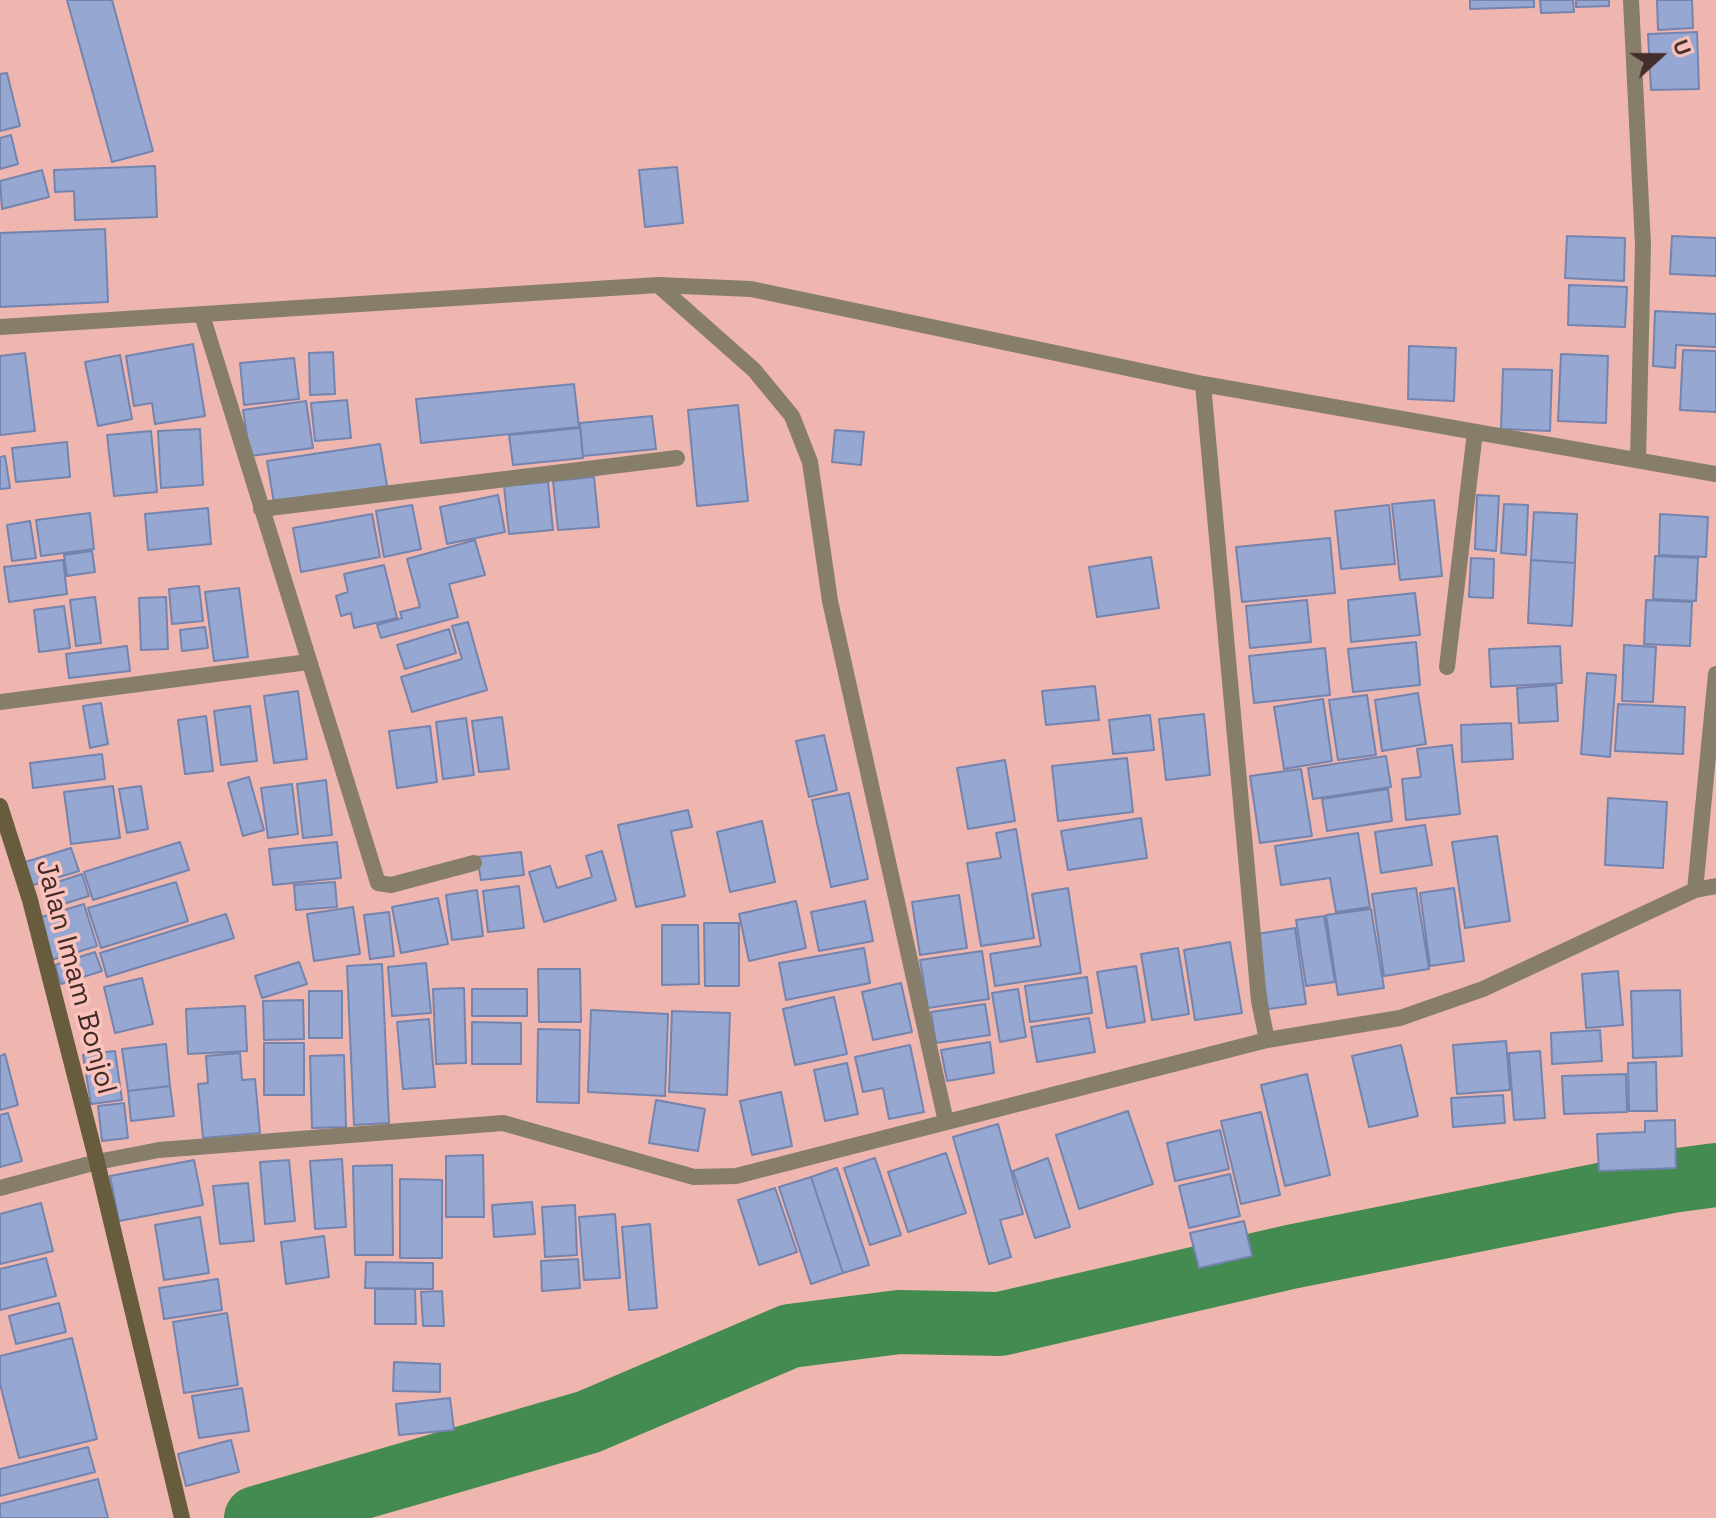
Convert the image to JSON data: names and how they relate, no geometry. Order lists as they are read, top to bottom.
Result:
{
  "streets": {
    "main road": ["Jalan Imam Bonjol"]
  },
  "north": "right"
}
